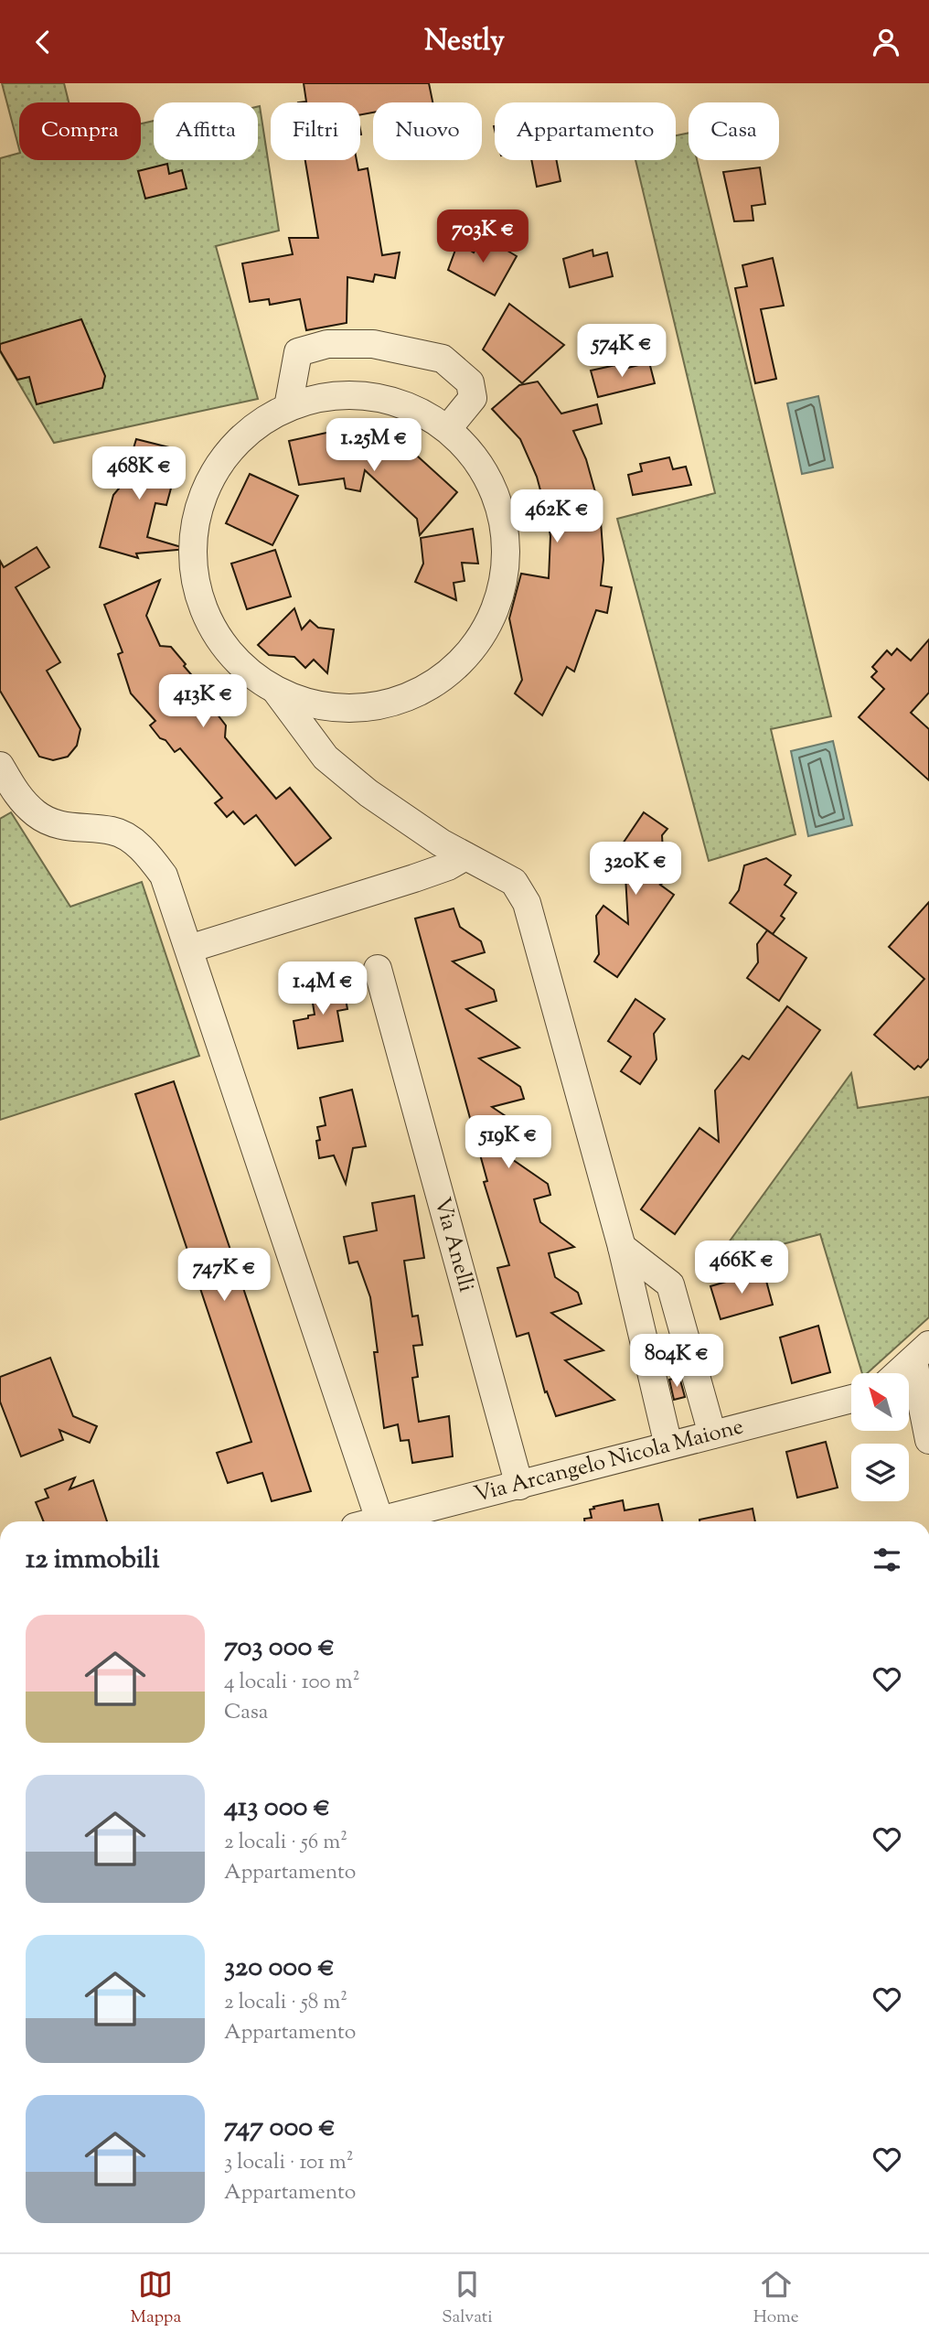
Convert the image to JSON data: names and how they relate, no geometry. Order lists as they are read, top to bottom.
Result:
{
  "streets": {
    "street": ["Via Anelli", "Via Arcangelo Nicola Maione"]
  },
  "crossings": [
    ["Via Anelli", "Via Arcangelo Nicola Maione"]
  ],
  "north": "top left",
  "page": {
    "header": "Nestly",
    "chip": [
      "Compra",
      "Affitta",
      "Filtri",
      "Nuovo",
      "Appartamento",
      "Casa"
    ],
    "price": [
      "703K €",
      "574K €",
      "1.25M €",
      "468K €",
      "462K €",
      "413K €",
      "320K €",
      "1.4M €",
      "519K €",
      "466K €",
      "747K €",
      "804K €"
    ],
    "heading": "12 immobili",
    "list": [
      {
        "name": "703 000 €",
        "note": "4 locali · 100 m² · Casa"
      },
      {
        "name": "413 000 €",
        "note": "2 locali · 56 m² · Appartamento"
      },
      {
        "name": "320 000 €",
        "note": "2 locali · 58 m² · Appartamento"
      },
      {
        "name": "747 000 €",
        "note": "3 locali · 101 m² · Appartamento"
      }
    ],
    "tabs": ["Mappa", "Salvati", "Home"]
  }
}
